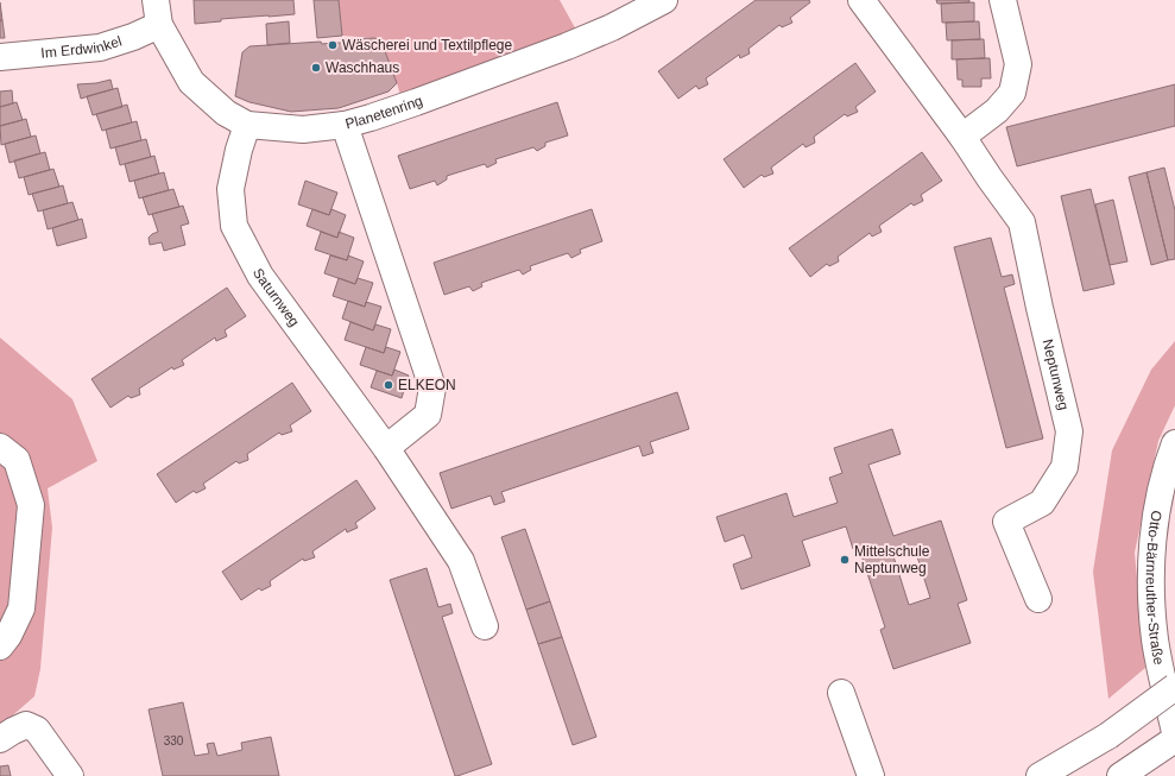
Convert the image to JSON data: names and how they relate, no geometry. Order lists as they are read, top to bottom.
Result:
{
  "streets": {
    "street": [
      "Im Erdwinkel",
      "Planetenring",
      "Saturnweg",
      "Neptunweg",
      "Otto-Bärnreuther-Straße"
    ]
  },
  "crossings": [
    ["Im Erdwinkel", "Planetenring"],
    ["Planetenring", "Saturnweg"]
  ],
  "places": [
    "Wäscherei und Textilpflege",
    "Waschhaus",
    "ELKEON",
    "Mittelschule Neptunweg"
  ],
  "house_numbers": ["330"]
}
